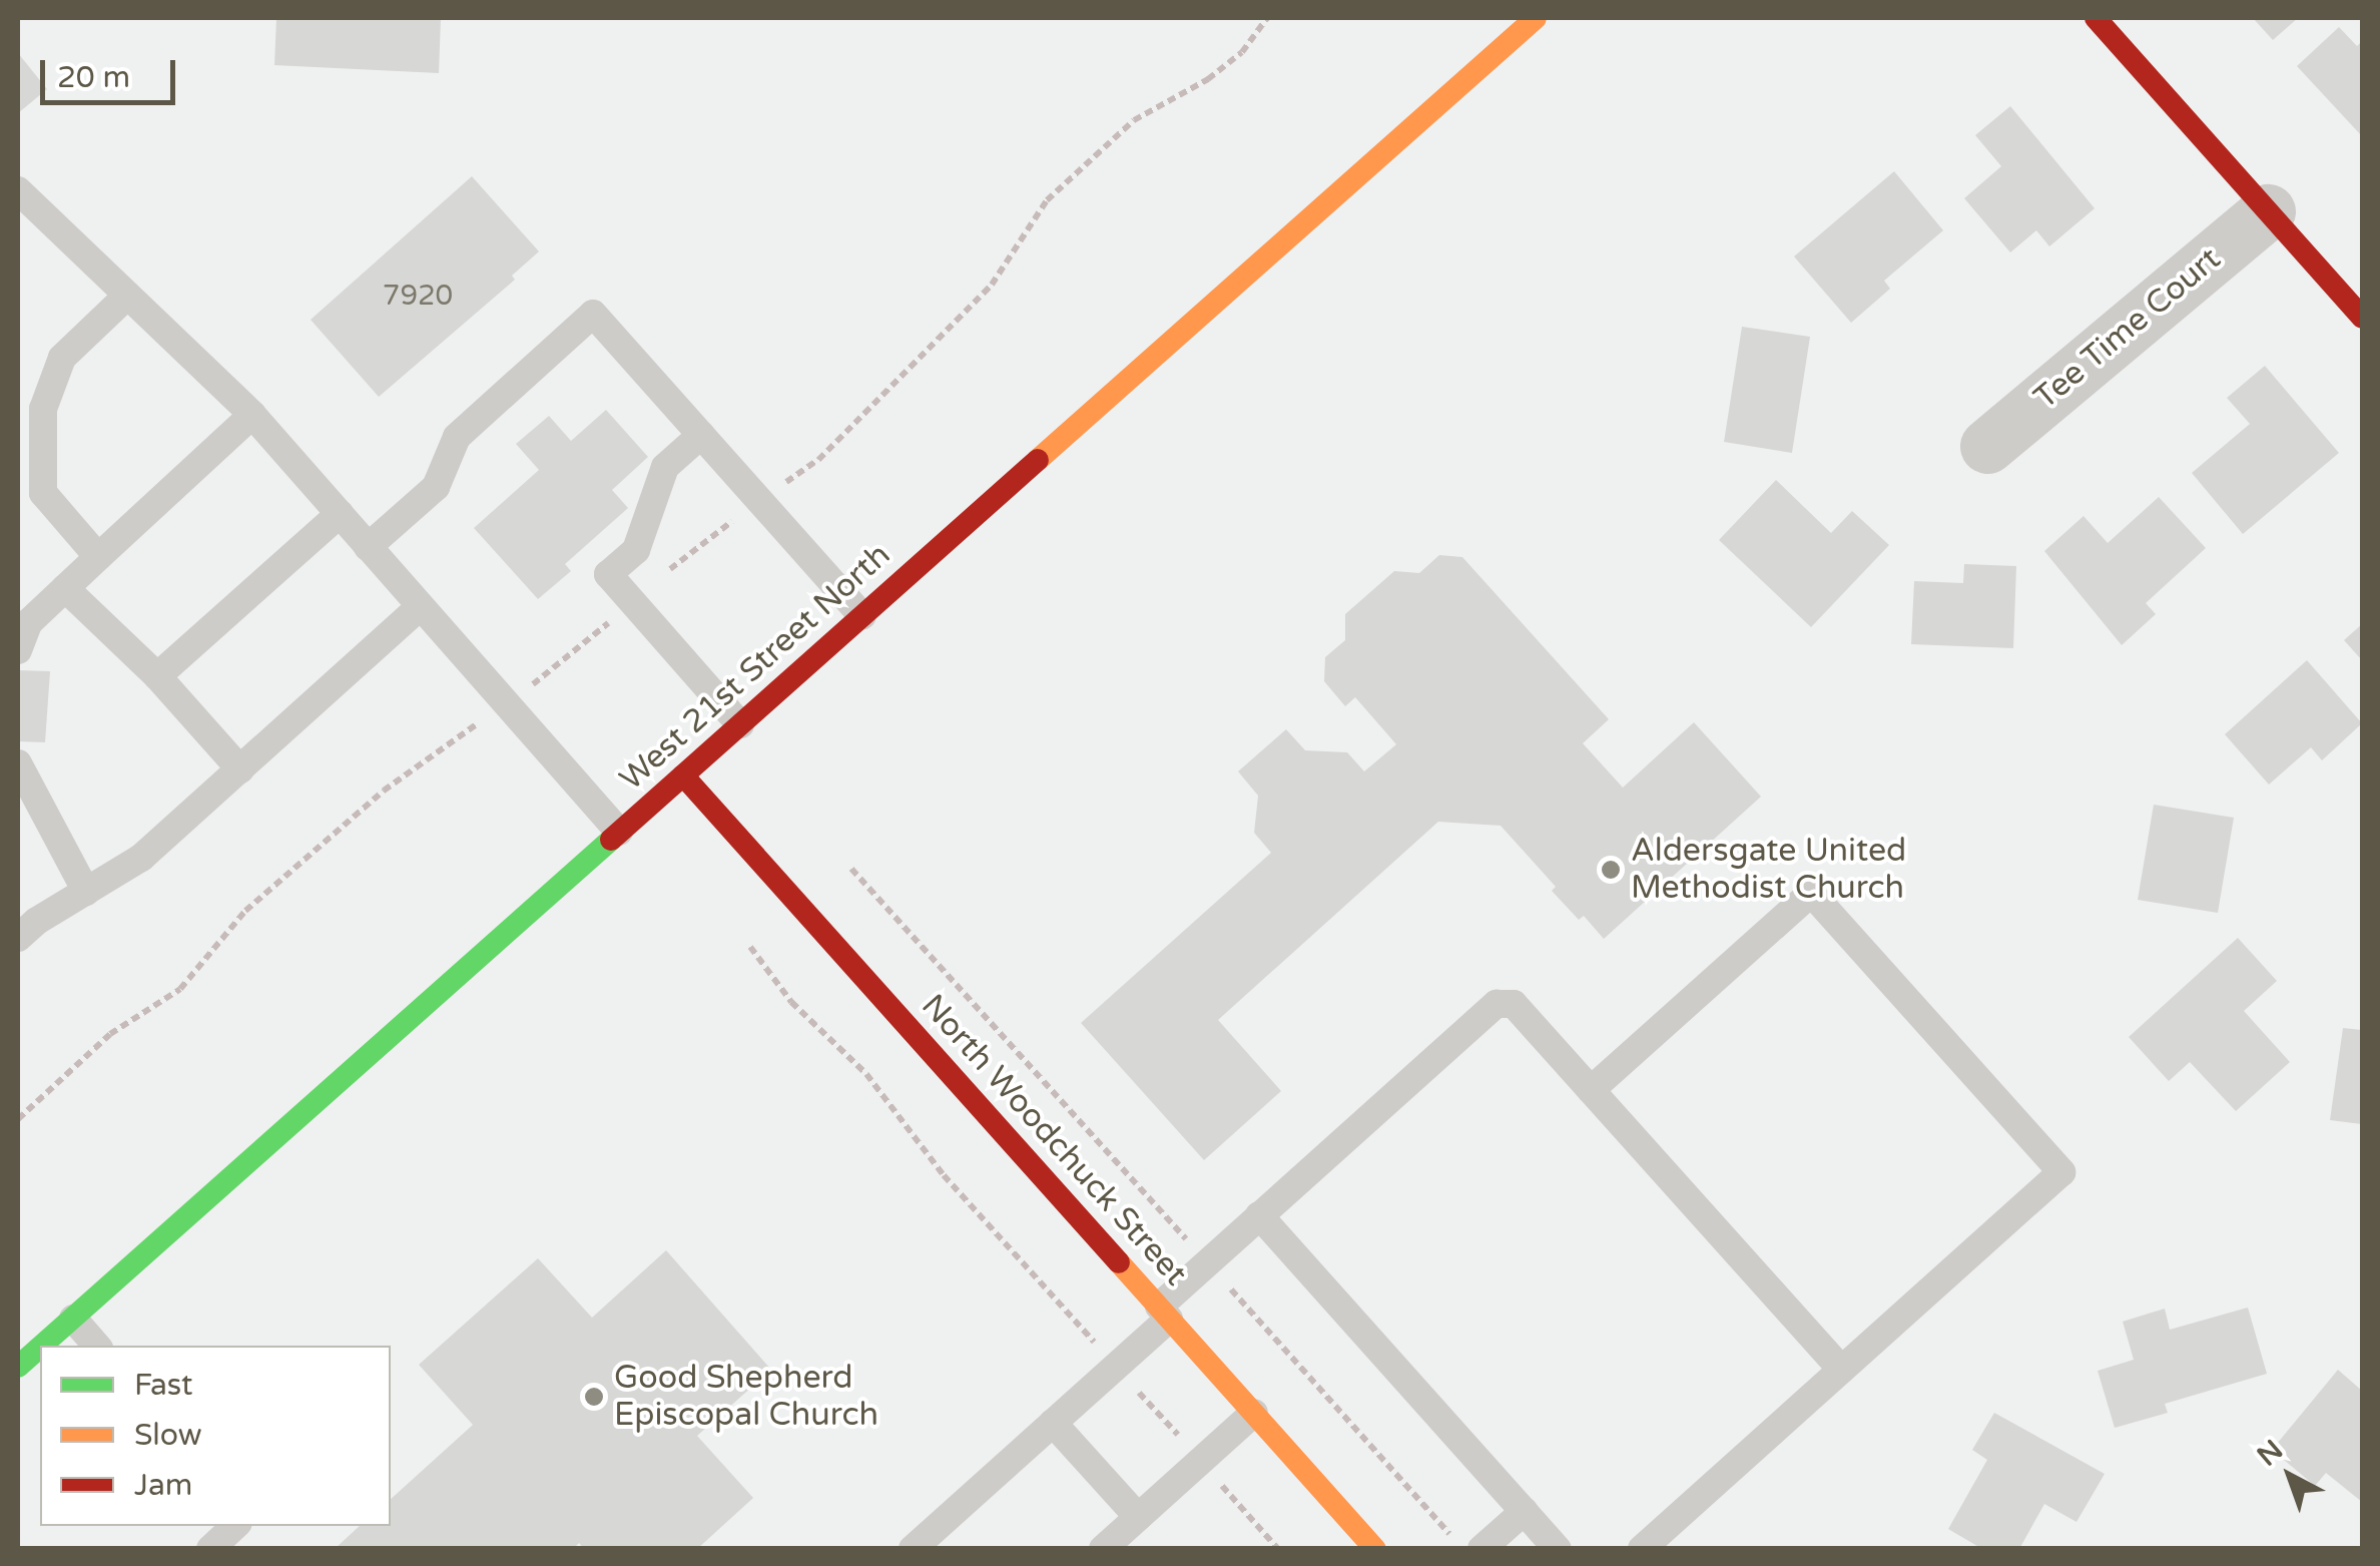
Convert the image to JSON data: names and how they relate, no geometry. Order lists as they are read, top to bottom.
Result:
{
  "streets": {
    "main road": ["West 21st Street North", "North Woodchuck Street"],
    "street": ["Tee Time Court"]
  },
  "crossings": [
    ["West 21st Street North", "North Woodchuck Street"]
  ],
  "places": ["Aldersgate United Methodist Church", "Good Shepherd Episcopal Church"],
  "house_numbers": ["7920"],
  "legend": ["Fast", "Slow", "Jam"],
  "scale_bar": "20 m",
  "north": "top left"
}
